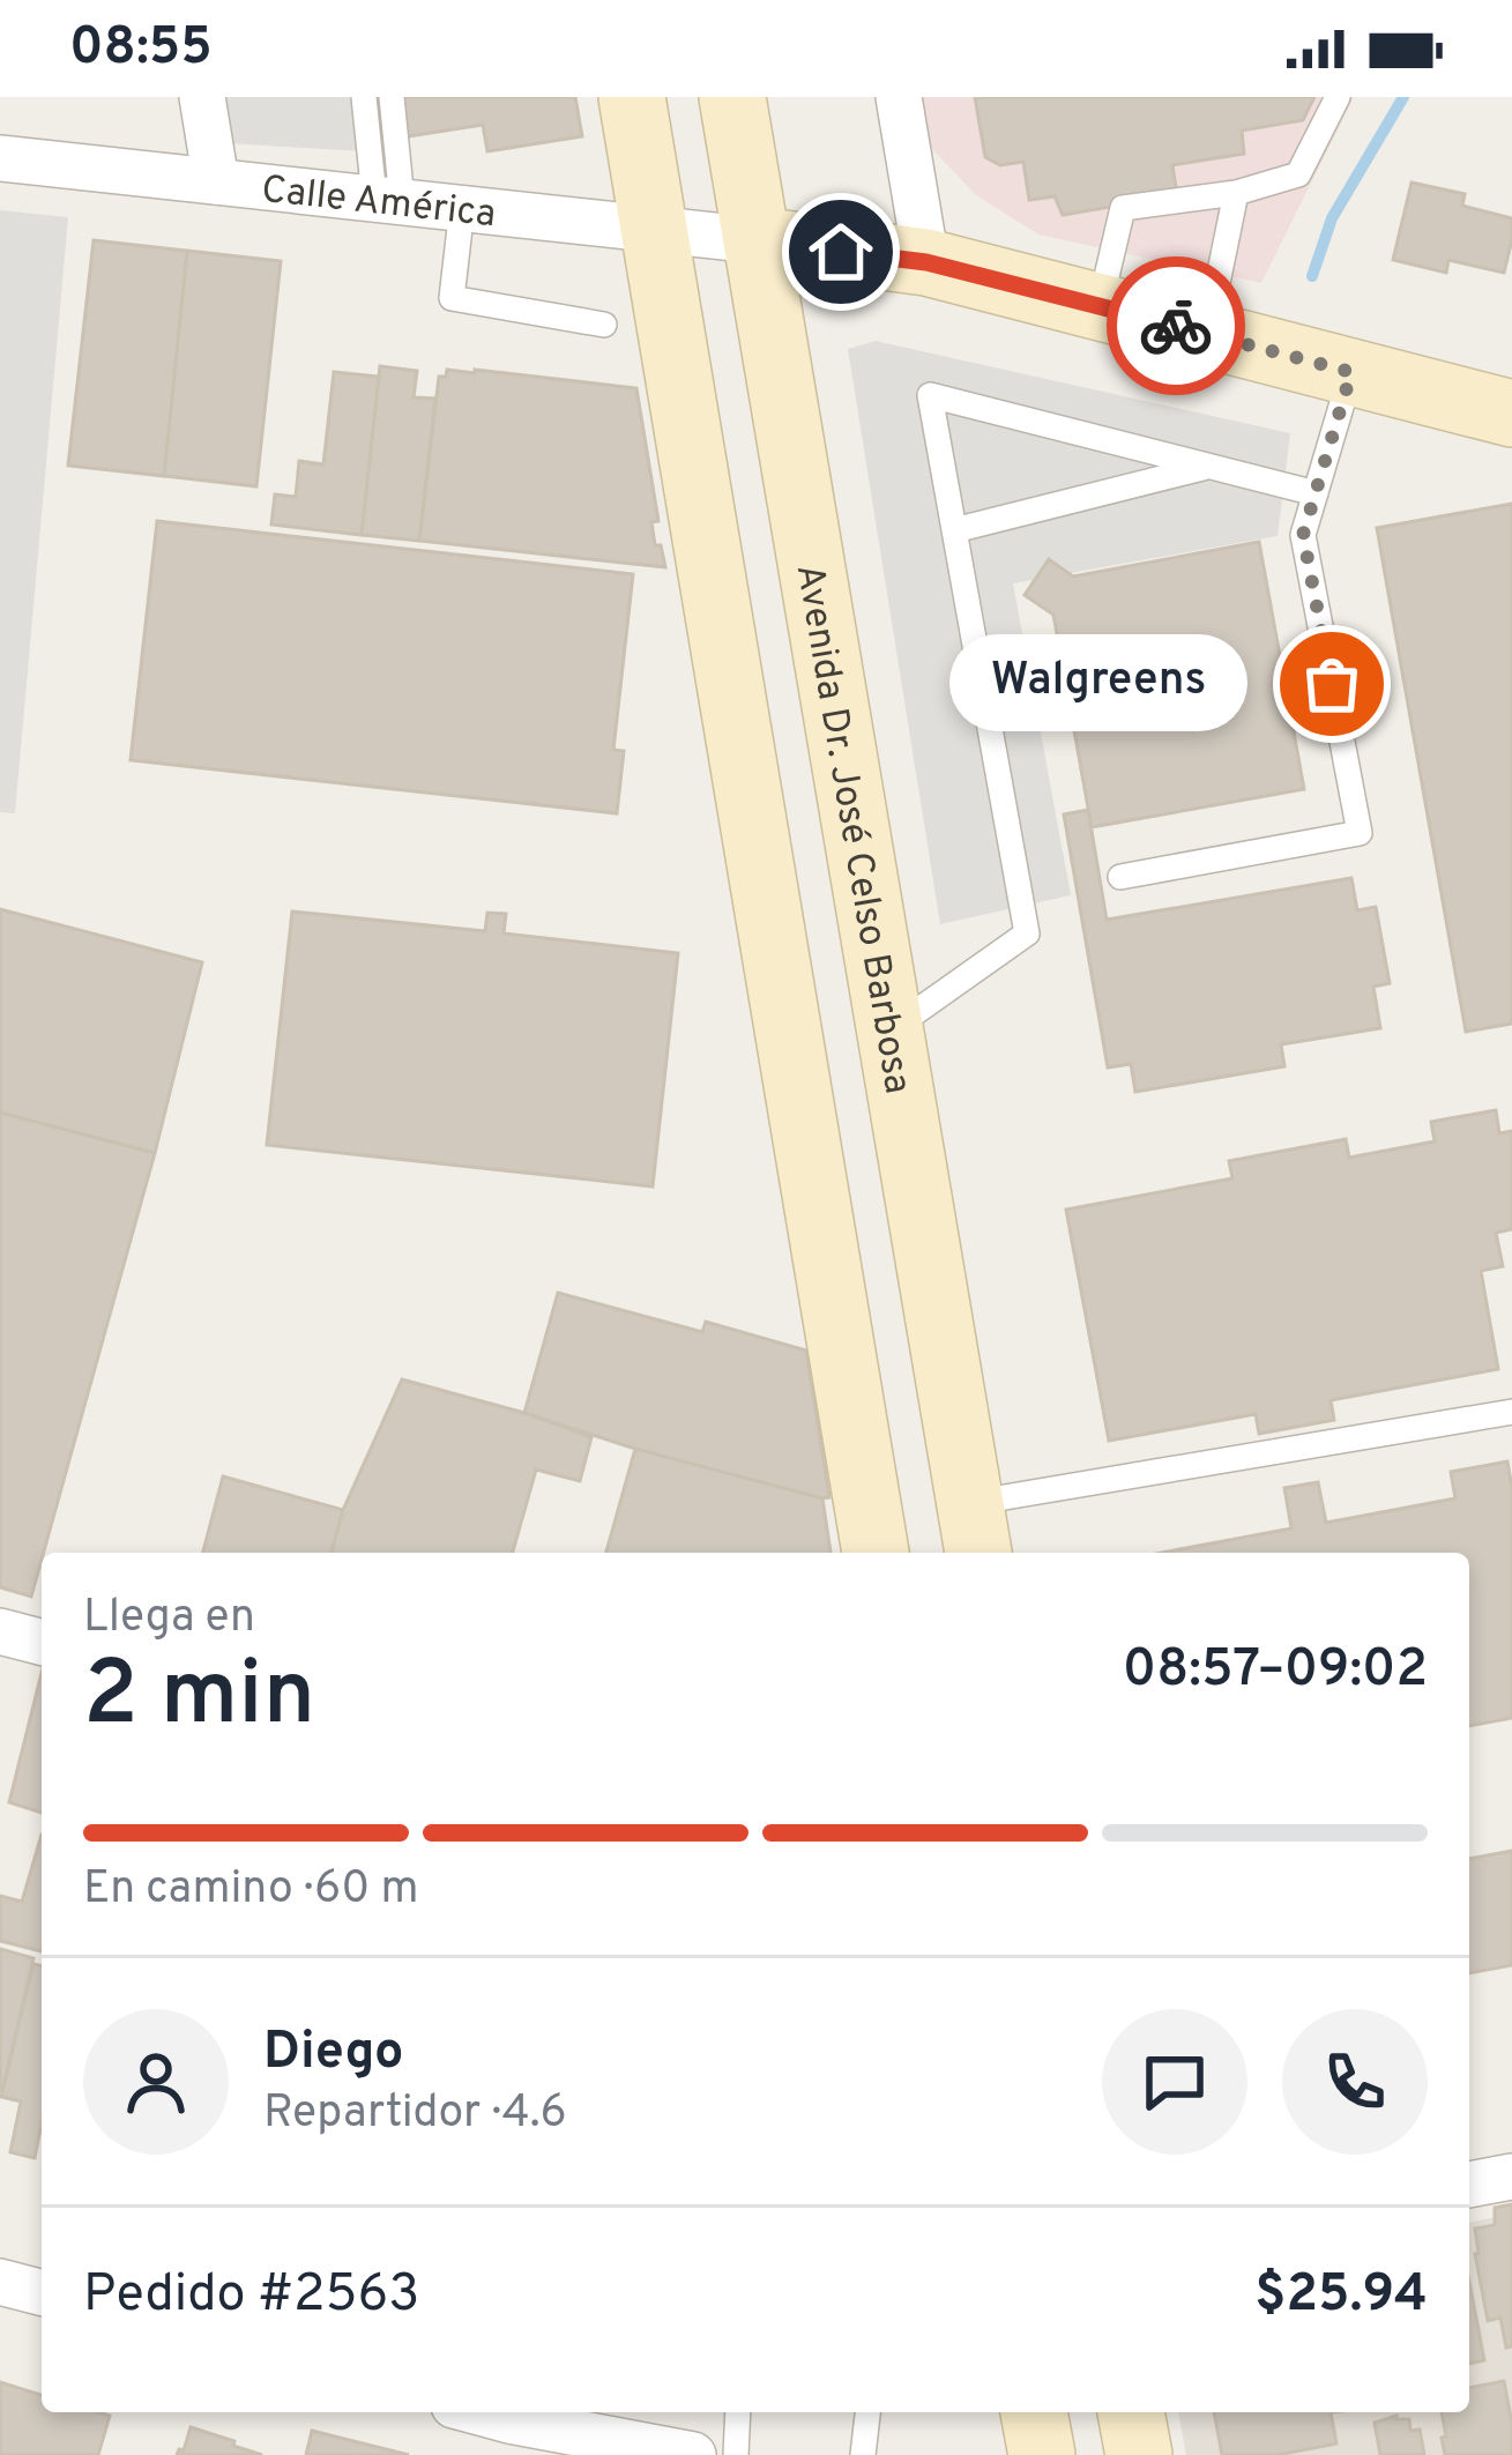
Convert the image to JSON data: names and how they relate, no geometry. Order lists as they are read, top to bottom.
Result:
{
  "streets": {
    "main road": ["Avenida Dr. José Celso Barbosa"],
    "street": ["Calle América"]
  },
  "crossings": [
    ["Calle América", "Avenida Dr. José Celso Barbosa"]
  ],
  "places": ["Walgreens"],
  "page": {
    "status": "08:55",
    "bubble": "Walgreens",
    "heading": ["2 min", "Llega en", "08:57–09:02"],
    "panel": [
      "Diego",
      "Repartidor · 4.6",
      "Pedido #2563",
      "$25.94"
    ],
    "bar": "En camino · 60 m"
  }
}
